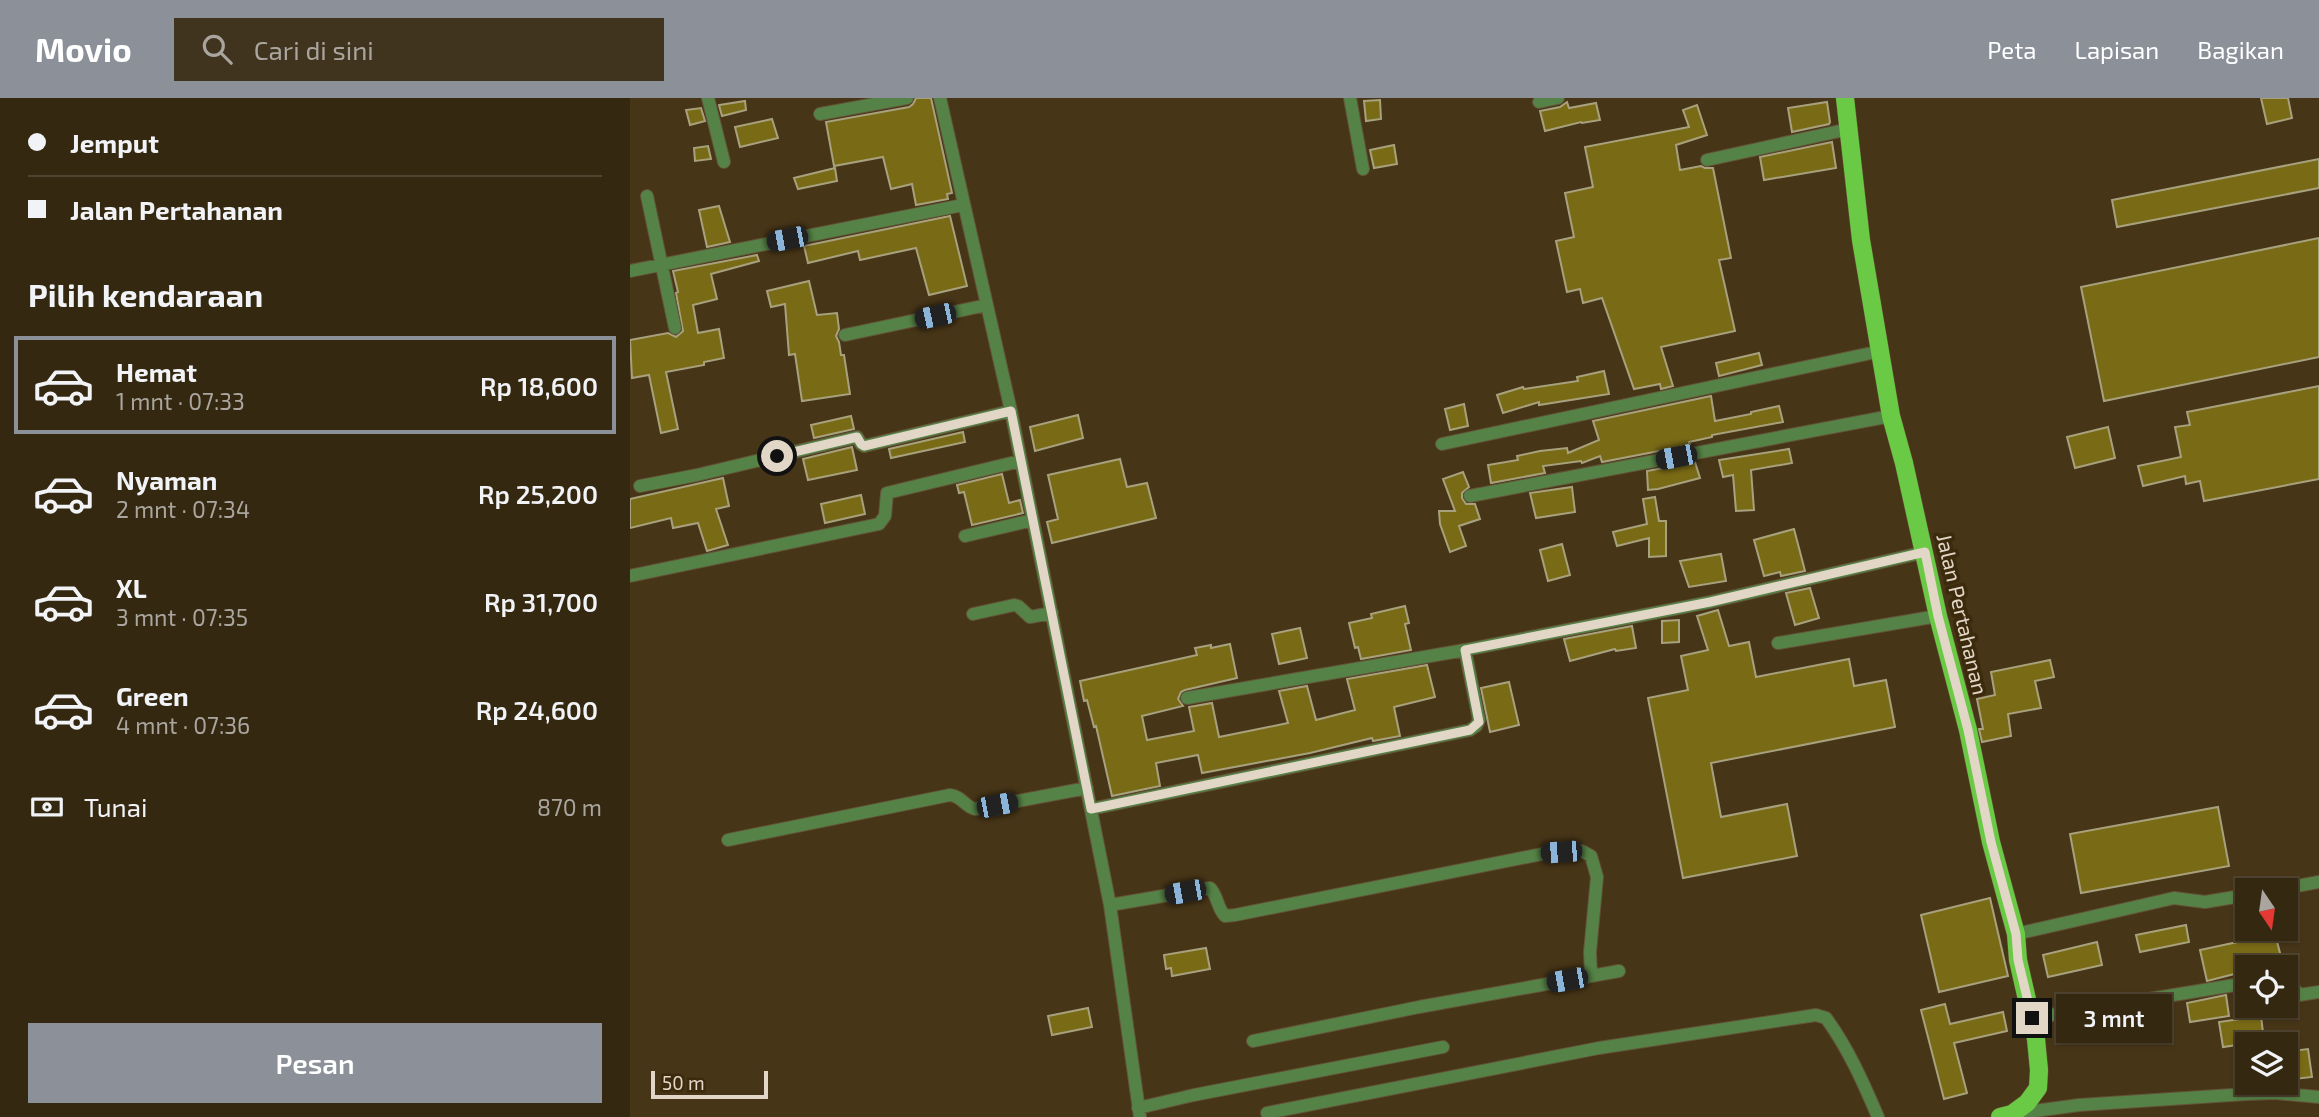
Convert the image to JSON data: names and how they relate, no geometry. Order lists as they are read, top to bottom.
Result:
{
  "streets": {
    "main road": ["Jalan Pertahanan"]
  },
  "scale_bar": "50 m",
  "north": "bottom",
  "page": {
    "header": "Movio",
    "search": "Cari di sini",
    "nav": ["Peta", "Lapisan", "Bagikan"],
    "banner": ["Jemput", "Jalan Pertahanan"],
    "heading": "Pilih kendaraan",
    "list": [
      {
        "name": "Hemat",
        "note": "1 mnt · 07:33",
        "value": "Rp 18,600"
      },
      {
        "name": "Nyaman",
        "note": "2 mnt · 07:34",
        "value": "Rp 25,200"
      },
      {
        "name": "XL",
        "note": "3 mnt · 07:35",
        "value": "Rp 31,700"
      },
      {
        "name": "Green",
        "note": "4 mnt · 07:36",
        "value": "Rp 24,600"
      }
    ],
    "pay": ["Tunai", "870 m"],
    "bubble": "3 mnt",
    "buttons": "Pesan",
    "scale": "50 m"
  }
}
